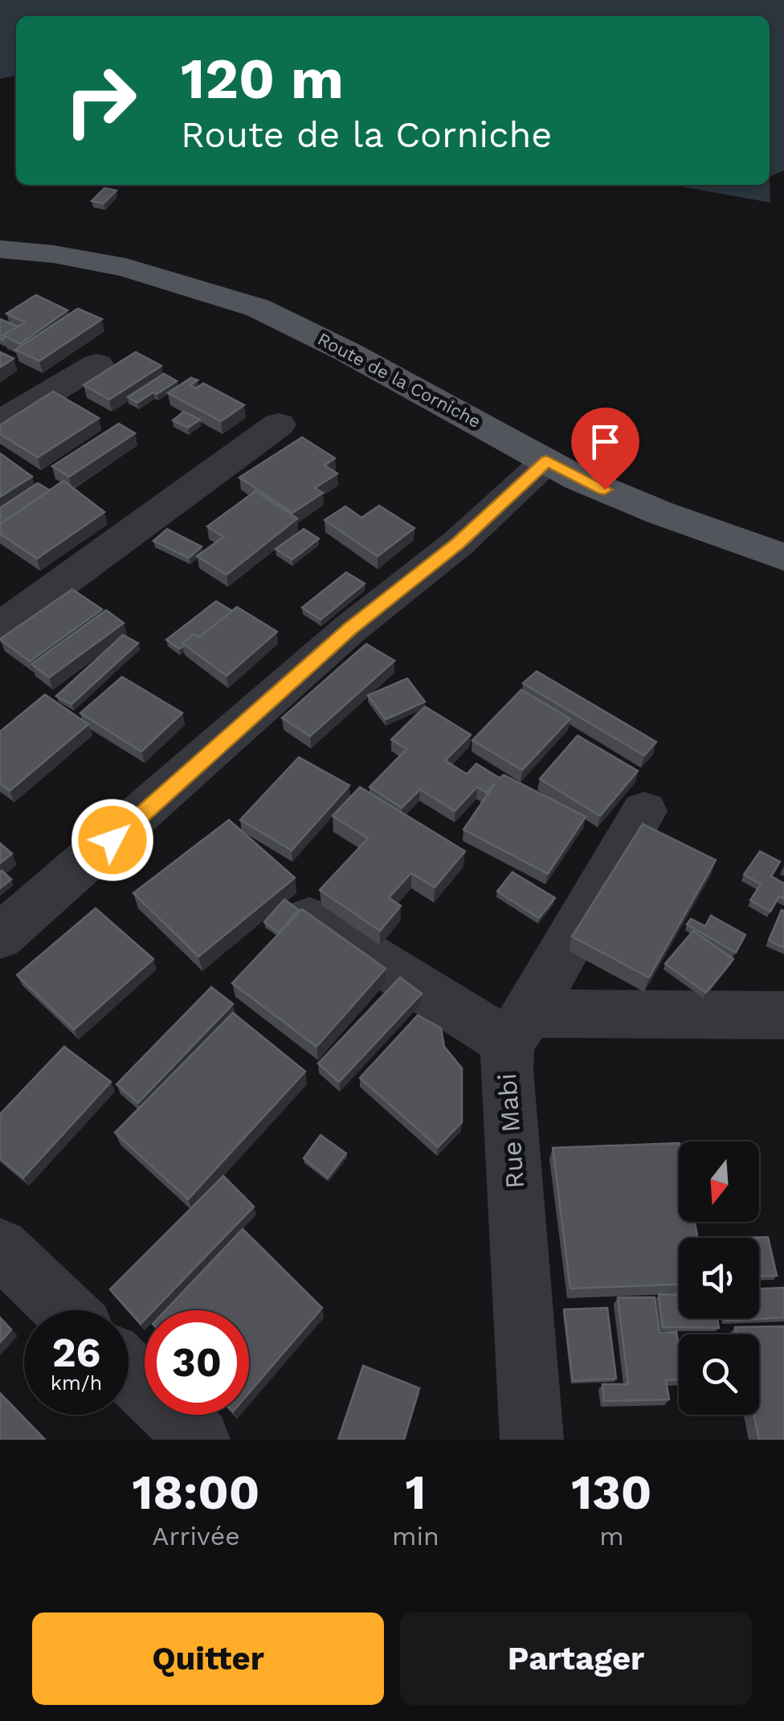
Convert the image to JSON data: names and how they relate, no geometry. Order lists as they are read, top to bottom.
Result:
{
  "streets": {
    "main road": ["Route de la Corniche"],
    "street": ["Rue Mabi"]
  },
  "north": "bottom",
  "page": {
    "turn": ["120 m", "Route de la Corniche"],
    "speed": "26 km/h",
    "limit": "30",
    "eta": [
      "18:00",
      "Arrivée",
      "1",
      "min",
      "130",
      "m"
    ],
    "buttons": ["Quitter", "Partager"]
  }
}
